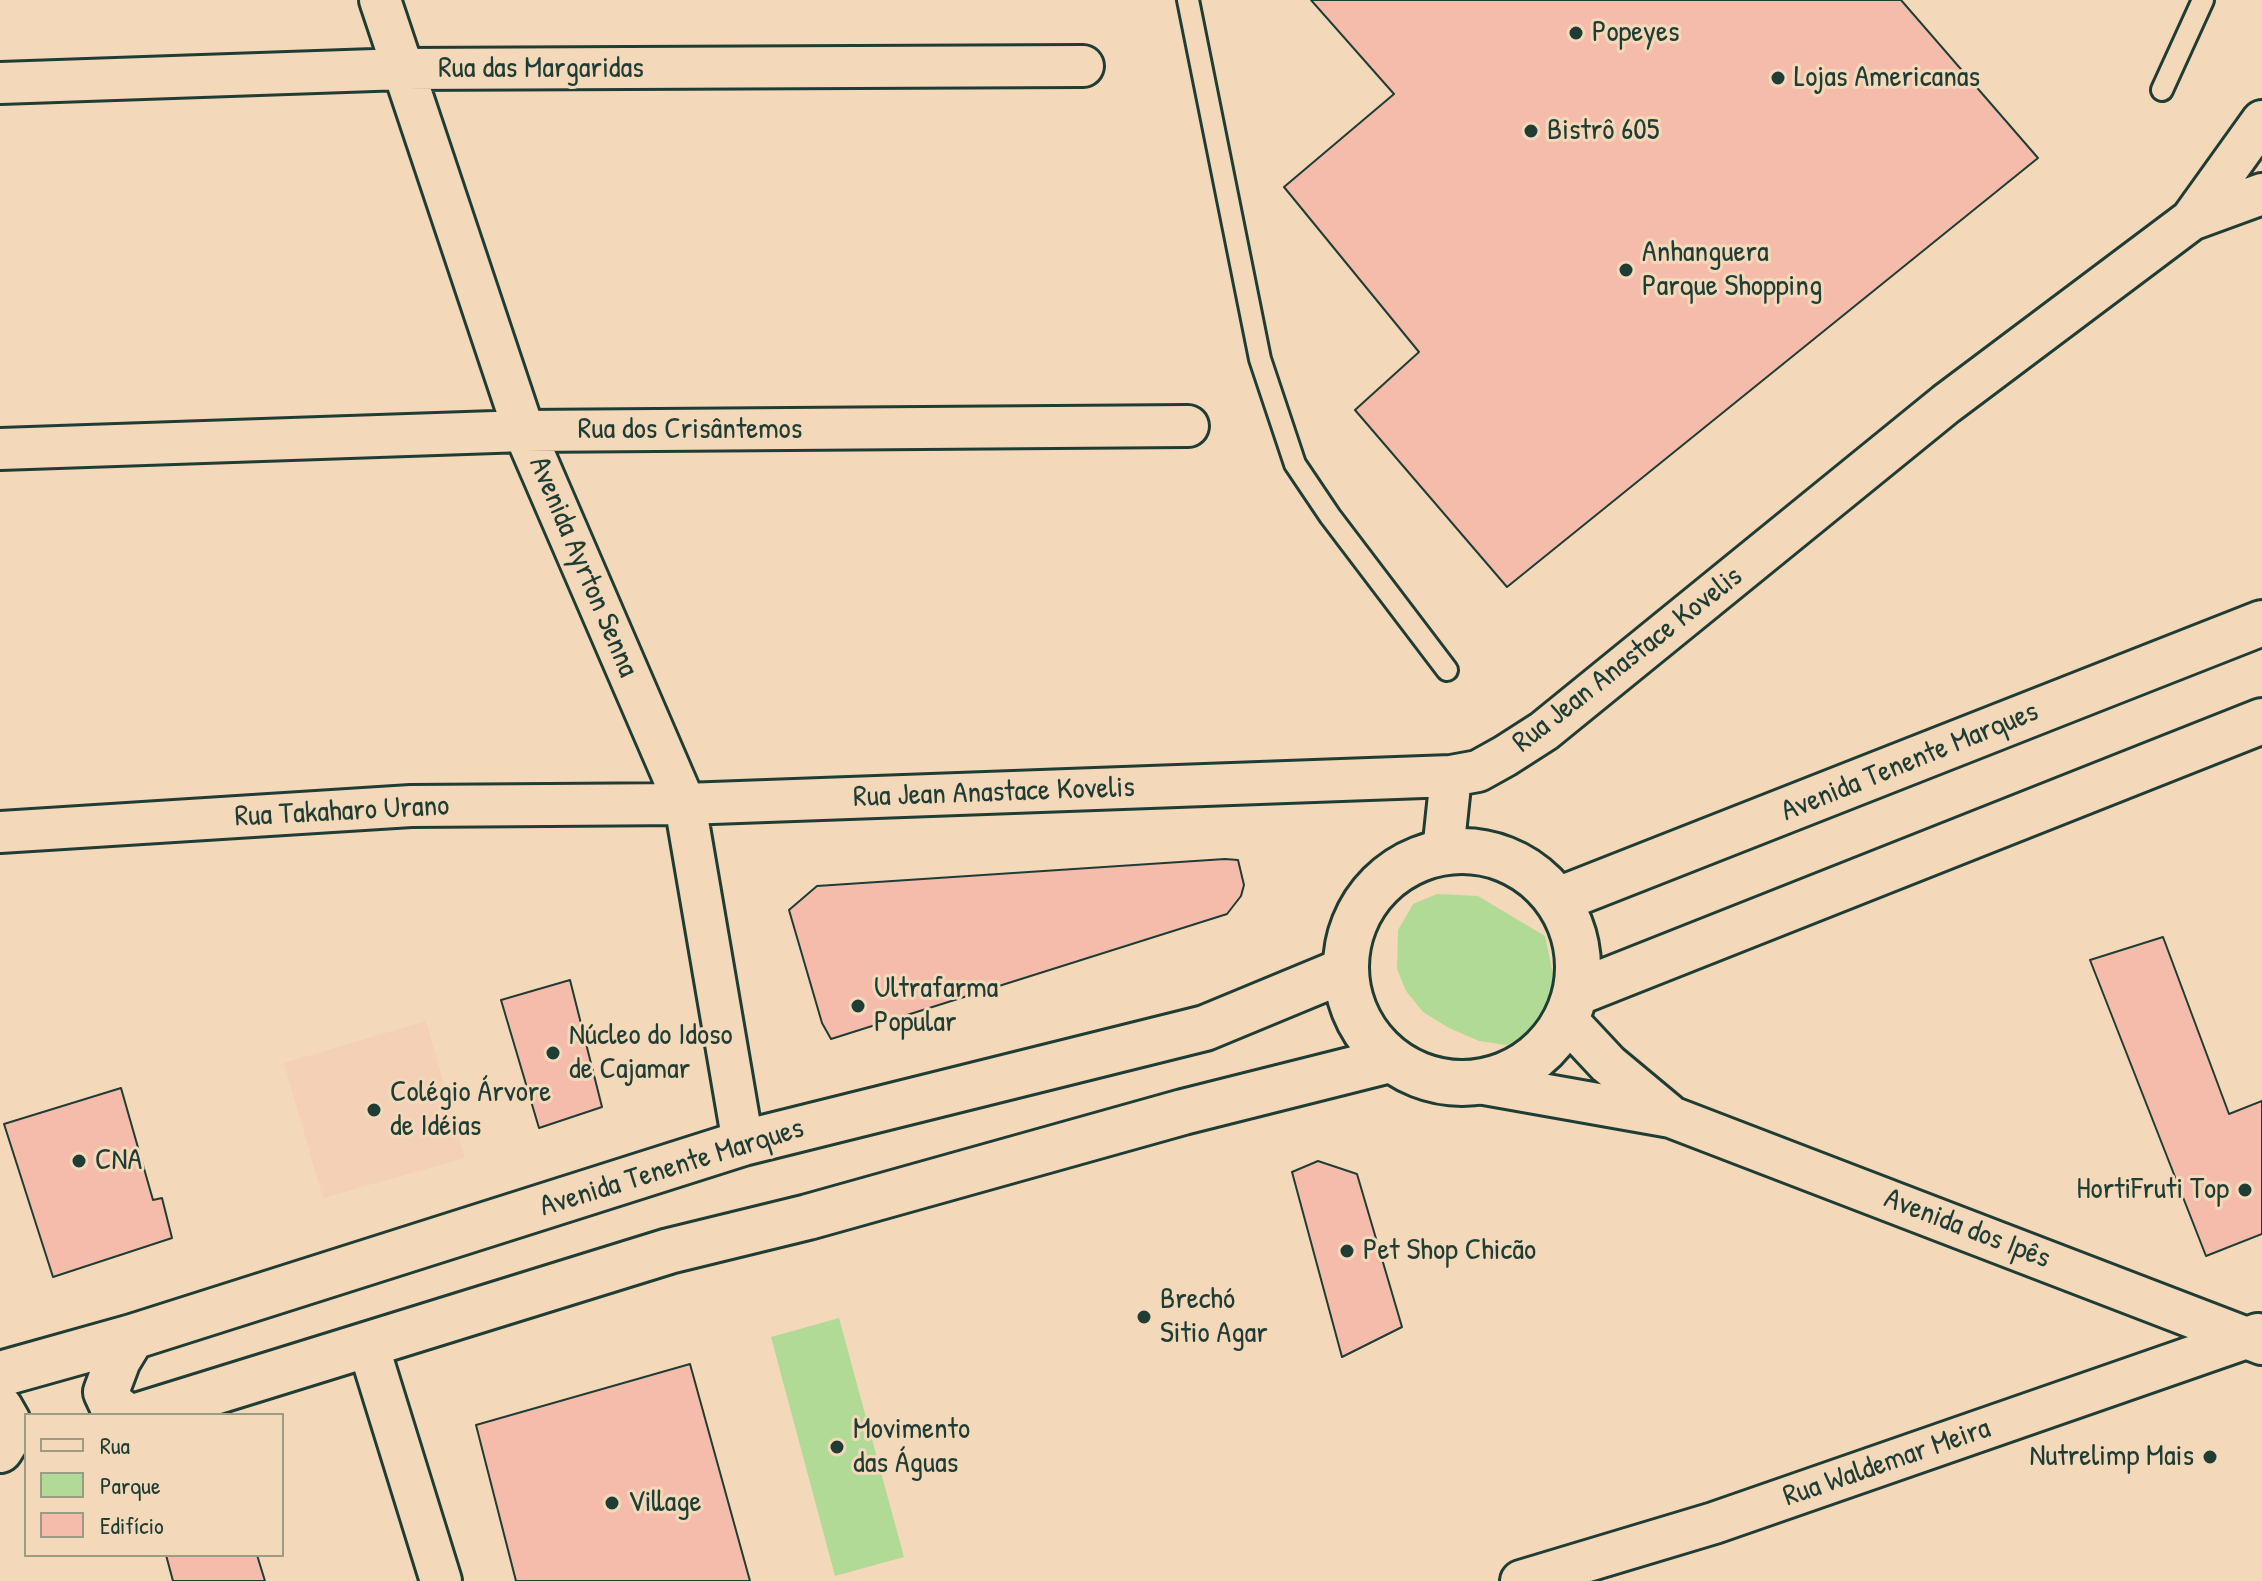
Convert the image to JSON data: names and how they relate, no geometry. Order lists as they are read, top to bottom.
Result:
{
  "streets": {
    "main road": ["Avenida Tenente Marques"],
    "street": [
      "Rua das Margaridas",
      "Rua dos Crisântemos",
      "Avenida Ayrton Senna",
      "Rua Jean Anastace Kovelis",
      "Rua Takaharo Urano",
      "Avenida dos Ipês",
      "Rua Waldemar Meira"
    ]
  },
  "crossings": [
    ["Rua das Margaridas", "Avenida Ayrton Senna"],
    ["Rua dos Crisântemos", "Avenida Ayrton Senna"],
    ["Avenida Ayrton Senna", "Rua Jean Anastace Kovelis"],
    ["Avenida Ayrton Senna", "Avenida Tenente Marques"],
    ["Avenida Ayrton Senna", "Rua Takaharo Urano"],
    ["Rua Jean Anastace Kovelis", "Rua Takaharo Urano"],
    ["Avenida Tenente Marques", "Avenida dos Ipês"],
    ["Avenida dos Ipês", "Rua Waldemar Meira"]
  ],
  "places": [
    "Popeyes",
    "Lojas Americanas",
    "Bistrô 605",
    "Anhanguera Parque Shopping",
    "Ultrafarma Popular",
    "Núcleo do Idoso de Cajamar",
    "Colégio Árvore de Idéias",
    "CNA",
    "HortiFruti Top",
    "Pet Shop Chicão",
    "Brechó Sitio Agar",
    "Movimento das Águas",
    "Nutrelimp Mais",
    "Village"
  ],
  "legend": ["Rua", "Parque", "Edifício"]
}
